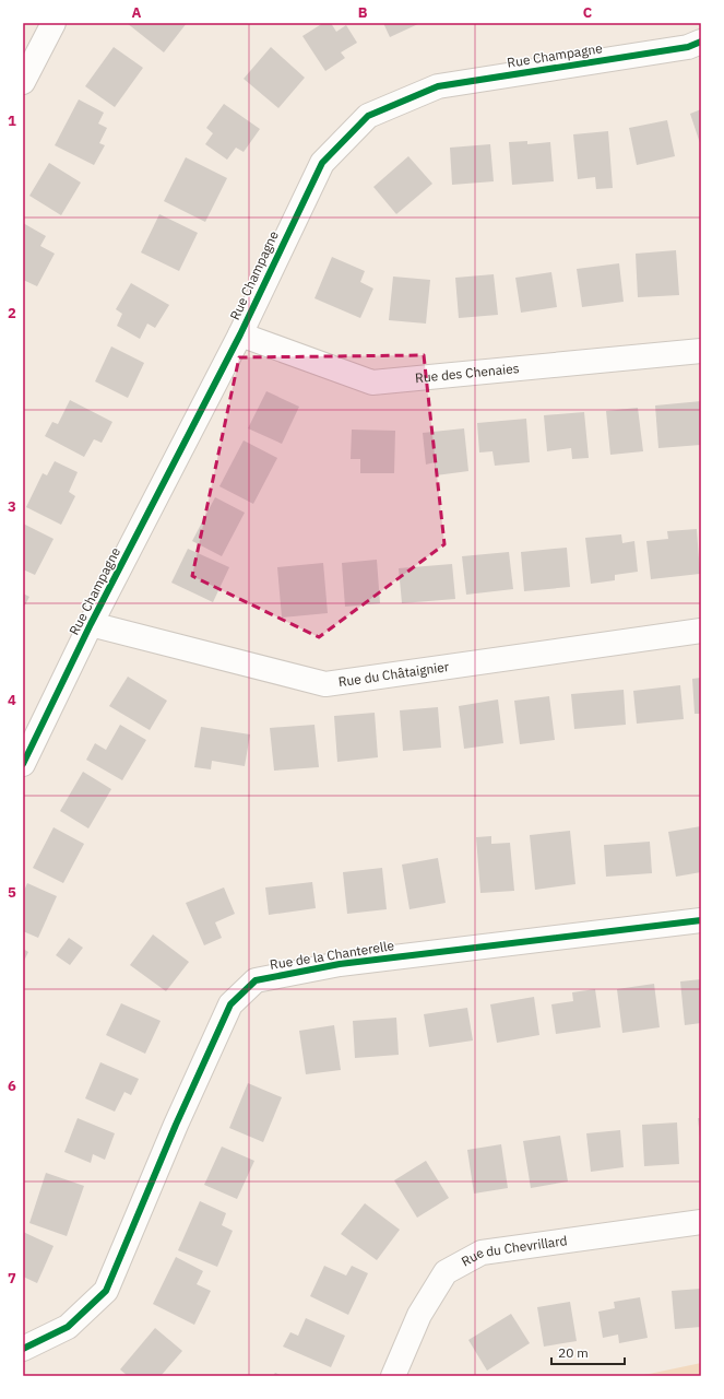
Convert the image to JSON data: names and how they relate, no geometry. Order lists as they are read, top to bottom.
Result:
{
  "streets": {
    "street": [
      "Rue Champagne",
      "Rue des Chenaies",
      "Rue du Châtaignier",
      "Rue de la Chanterelle",
      "Rue du Chevrillard"
    ]
  },
  "crossings": [
    ["Rue Champagne", "Rue des Chenaies"],
    ["Rue Champagne", "Rue du Châtaignier"]
  ],
  "scale_bar": "20 m",
  "grid": {
    "columns": ["A", "B", "C"],
    "rows": [
      "1",
      "2",
      "3",
      "4",
      "5",
      "6",
      "7"
    ]
  }
}
